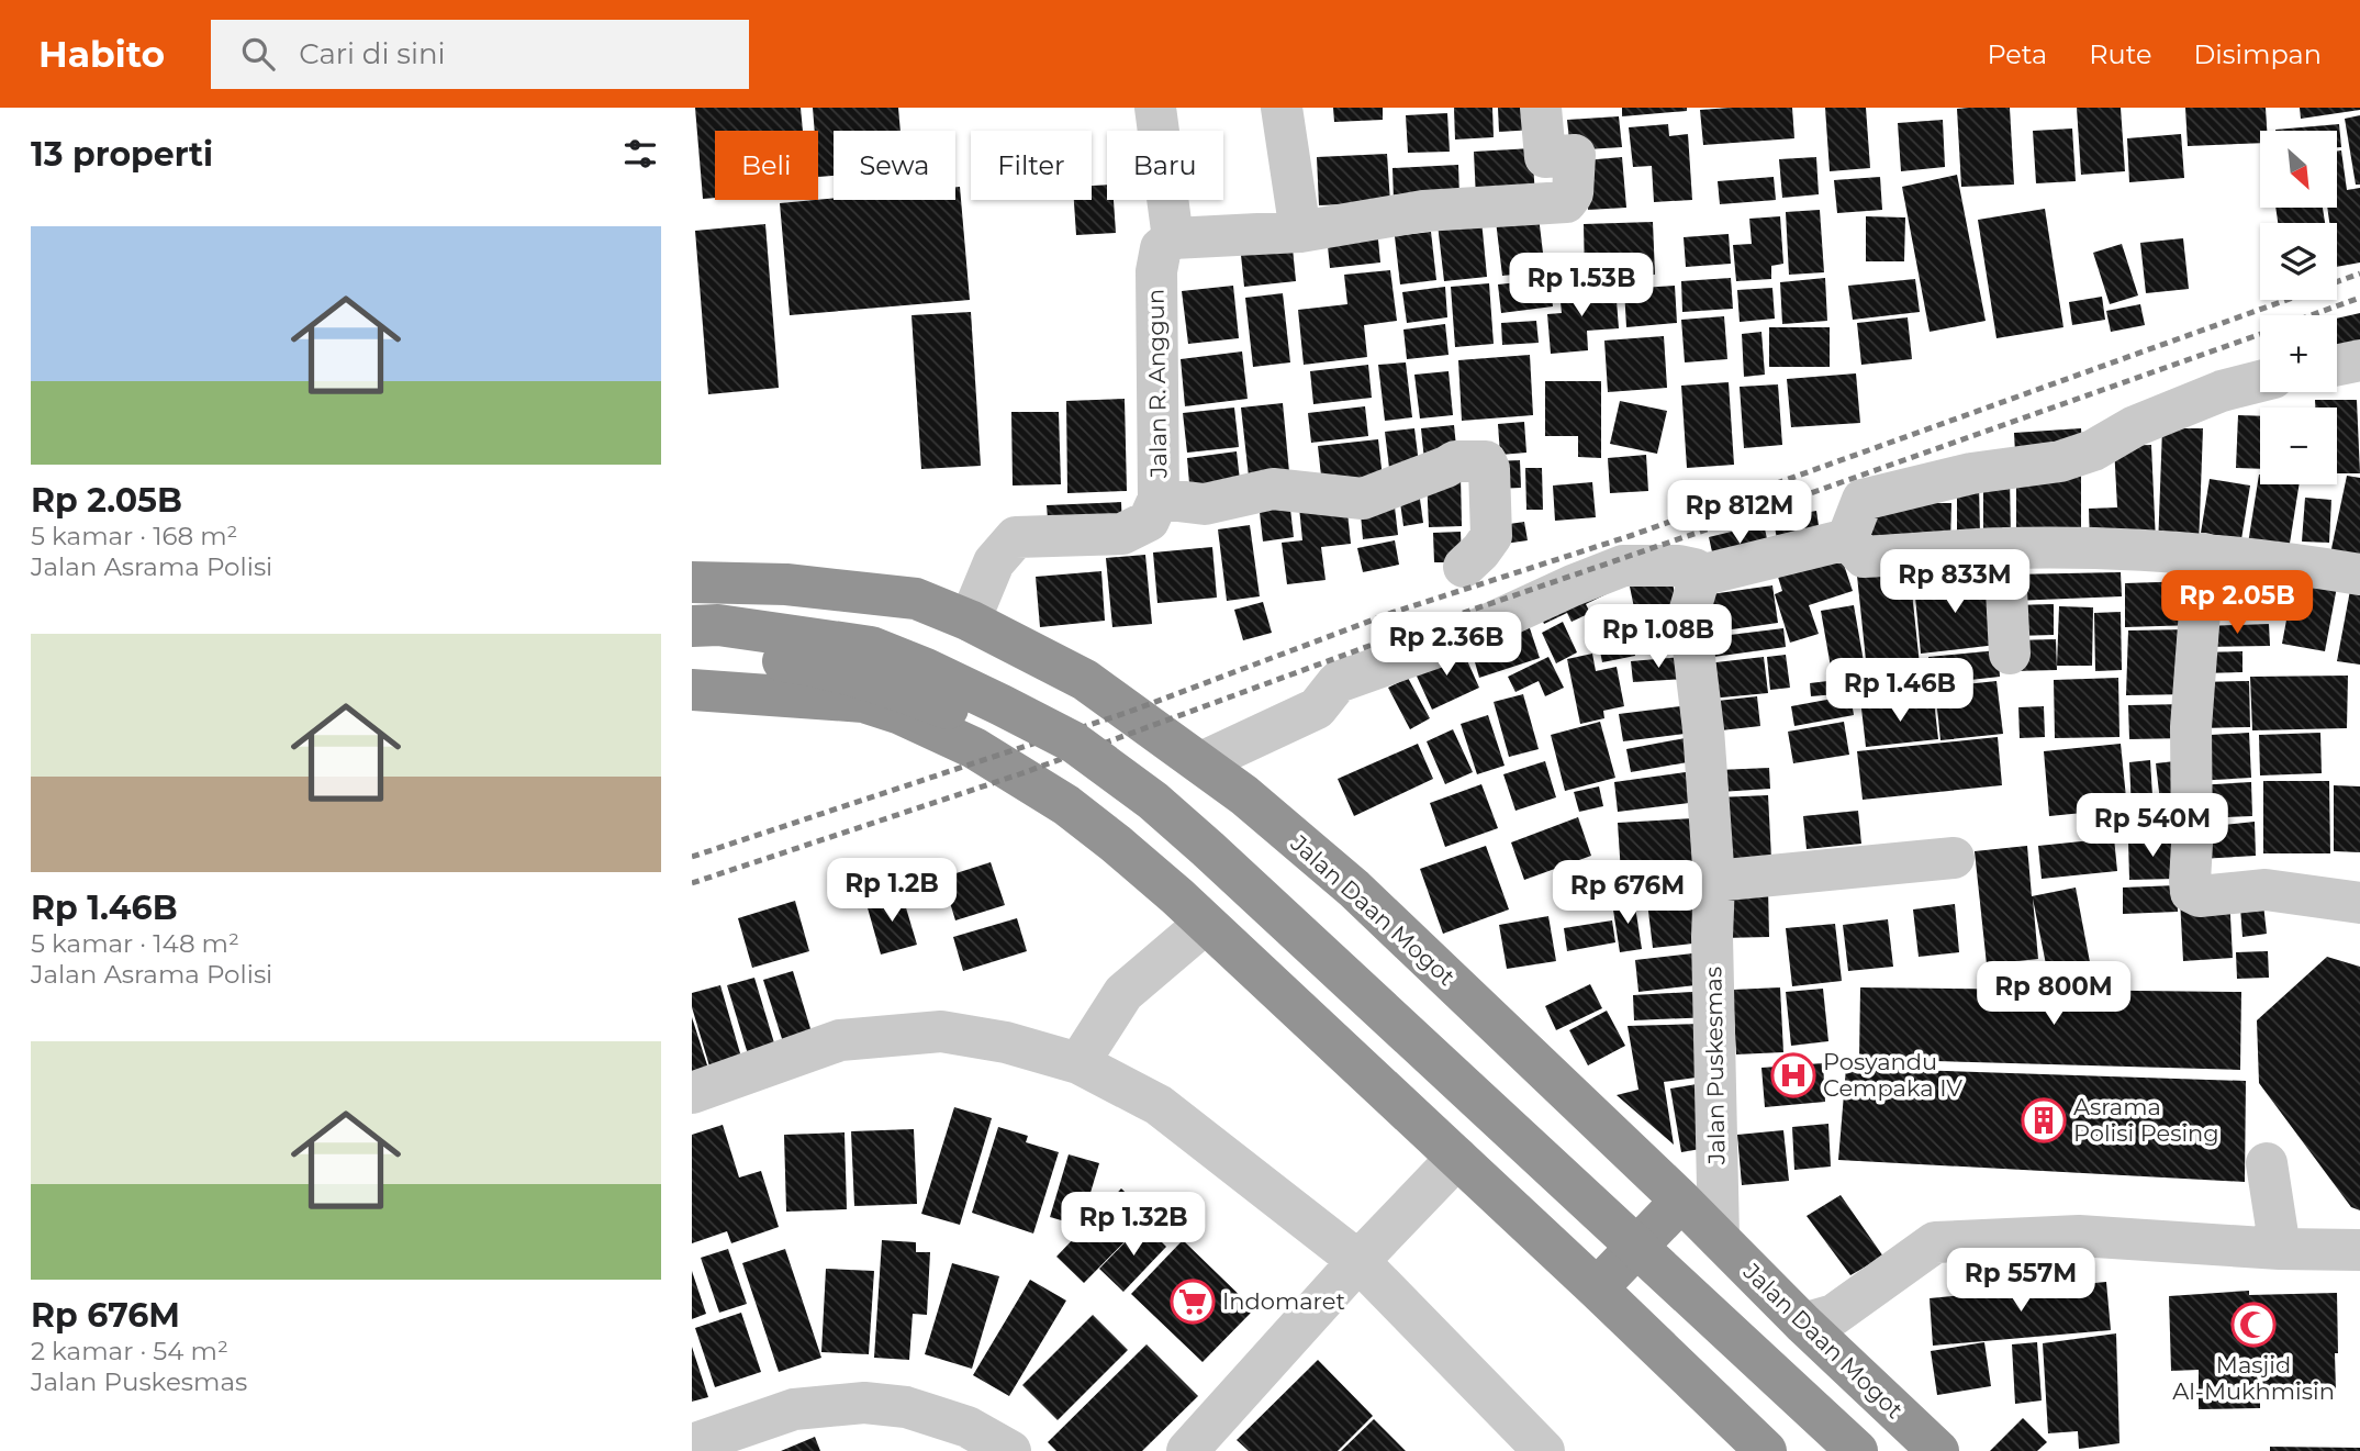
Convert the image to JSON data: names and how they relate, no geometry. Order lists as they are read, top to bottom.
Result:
{
  "streets": {
    "highway": ["Jalan Daan Mogot"],
    "street": ["Jalan R. Anggun", "Jalan Puskesmas"]
  },
  "crossings": [
    ["Jalan R. Anggun", "Jalan Daan Mogot"],
    ["Jalan Daan Mogot", "Jalan Puskesmas"]
  ],
  "places": {
    "hospital": ["Posyandu Cempaka IV"],
    "building": ["Asrama Polisi Pesing"],
    "supermarket": ["Indomaret"],
    "mosque": ["Masjid Al-Mukhmisin"]
  },
  "north": "bottom right",
  "page": {
    "header": "Habito",
    "search": "Cari di sini",
    "nav": ["Peta", "Rute", "Disimpan"],
    "heading": "13 properti",
    "map_buttons": ["+", "−"],
    "chip": [
      "Beli",
      "Sewa",
      "Filter",
      "Baru"
    ],
    "list": [
      {
        "name": "Rp 2.05B",
        "note": "5 kamar · 168 m² · Jalan Asrama Polisi"
      },
      {
        "name": "Rp 1.46B",
        "note": "5 kamar · 148 m² · Jalan Asrama Polisi"
      },
      {
        "name": "Rp 676M",
        "note": "2 kamar · 54 m² · Jalan Puskesmas"
      }
    ],
    "price": [
      "Rp 1.53B",
      "Rp 812M",
      "Rp 833M",
      "Rp 2.05B",
      "Rp 1.08B",
      "Rp 2.36B",
      "Rp 1.46B",
      "Rp 540M",
      "Rp 1.2B",
      "Rp 676M",
      "Rp 800M",
      "Rp 1.32B",
      "Rp 557M"
    ]
  }
}
